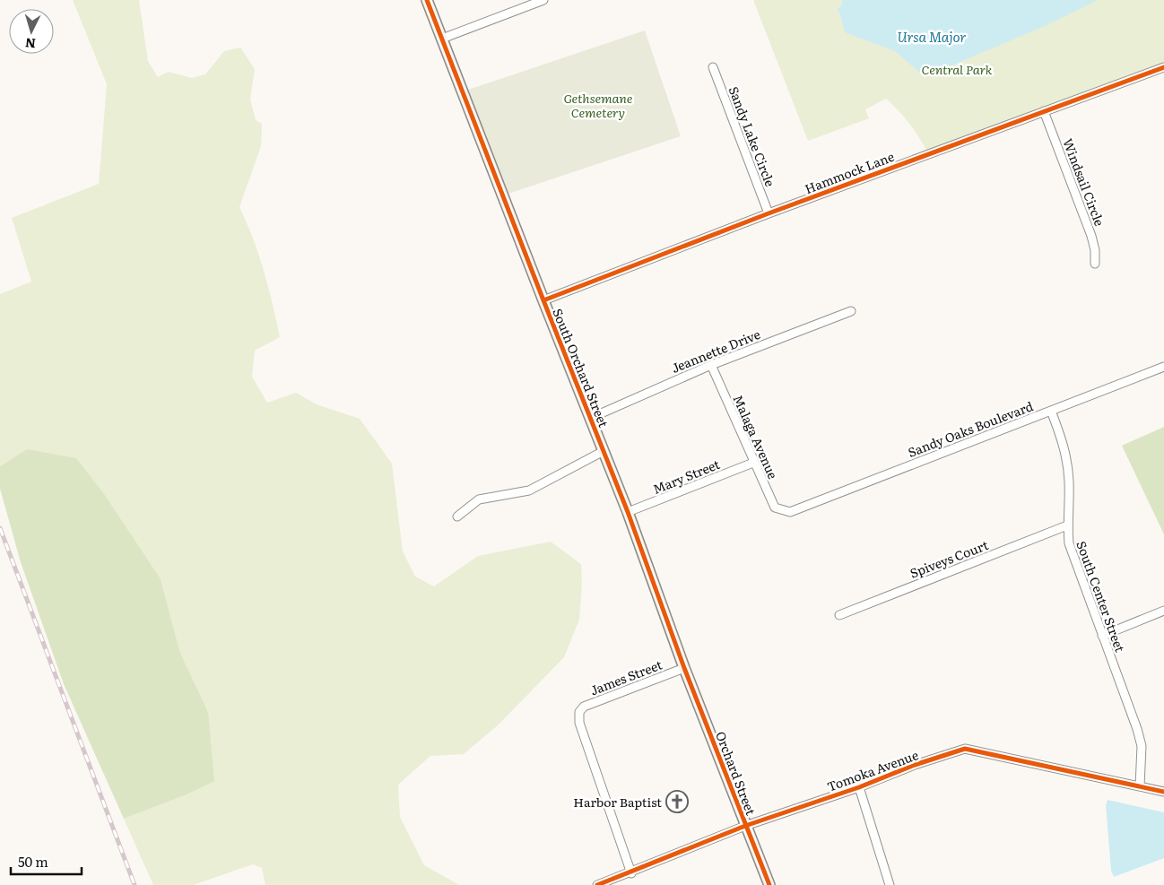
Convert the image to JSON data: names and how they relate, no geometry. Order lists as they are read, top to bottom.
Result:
{
  "streets": {
    "street": [
      "Sandy Lake Circle",
      "Hammock Lane",
      "Windsail Circle",
      "Jeannette Drive",
      "South Orchard Street",
      "Sandy Oaks Boulevard",
      "Malaga Avenue",
      "Mary Street",
      "Spiveys Court",
      "South Center Street",
      "James Street",
      "Tomoka Avenue",
      "Orchard Street"
    ]
  },
  "crossings": [
    ["Sandy Lake Circle", "Hammock Lane"],
    ["Hammock Lane", "Windsail Circle"],
    ["Hammock Lane", "South Orchard Street"],
    ["Jeannette Drive", "South Orchard Street"],
    ["Jeannette Drive", "Malaga Avenue"],
    ["South Orchard Street", "Mary Street"],
    ["South Orchard Street", "James Street"],
    ["South Orchard Street", "Orchard Street"],
    ["Sandy Oaks Boulevard", "Malaga Avenue"],
    ["Sandy Oaks Boulevard", "South Center Street"],
    ["Malaga Avenue", "Mary Street"],
    ["Spiveys Court", "South Center Street"],
    ["South Center Street", "Tomoka Avenue"],
    ["James Street", "Tomoka Avenue"],
    ["James Street", "Orchard Street"],
    ["Tomoka Avenue", "Orchard Street"]
  ],
  "water": ["Ursa Major"],
  "parks": ["Central Park", "Gethsemane Cemetery"],
  "places": {
    "church": ["Harbor Baptist"]
  },
  "scale_bar": "50 m",
  "north": "bottom"
}
